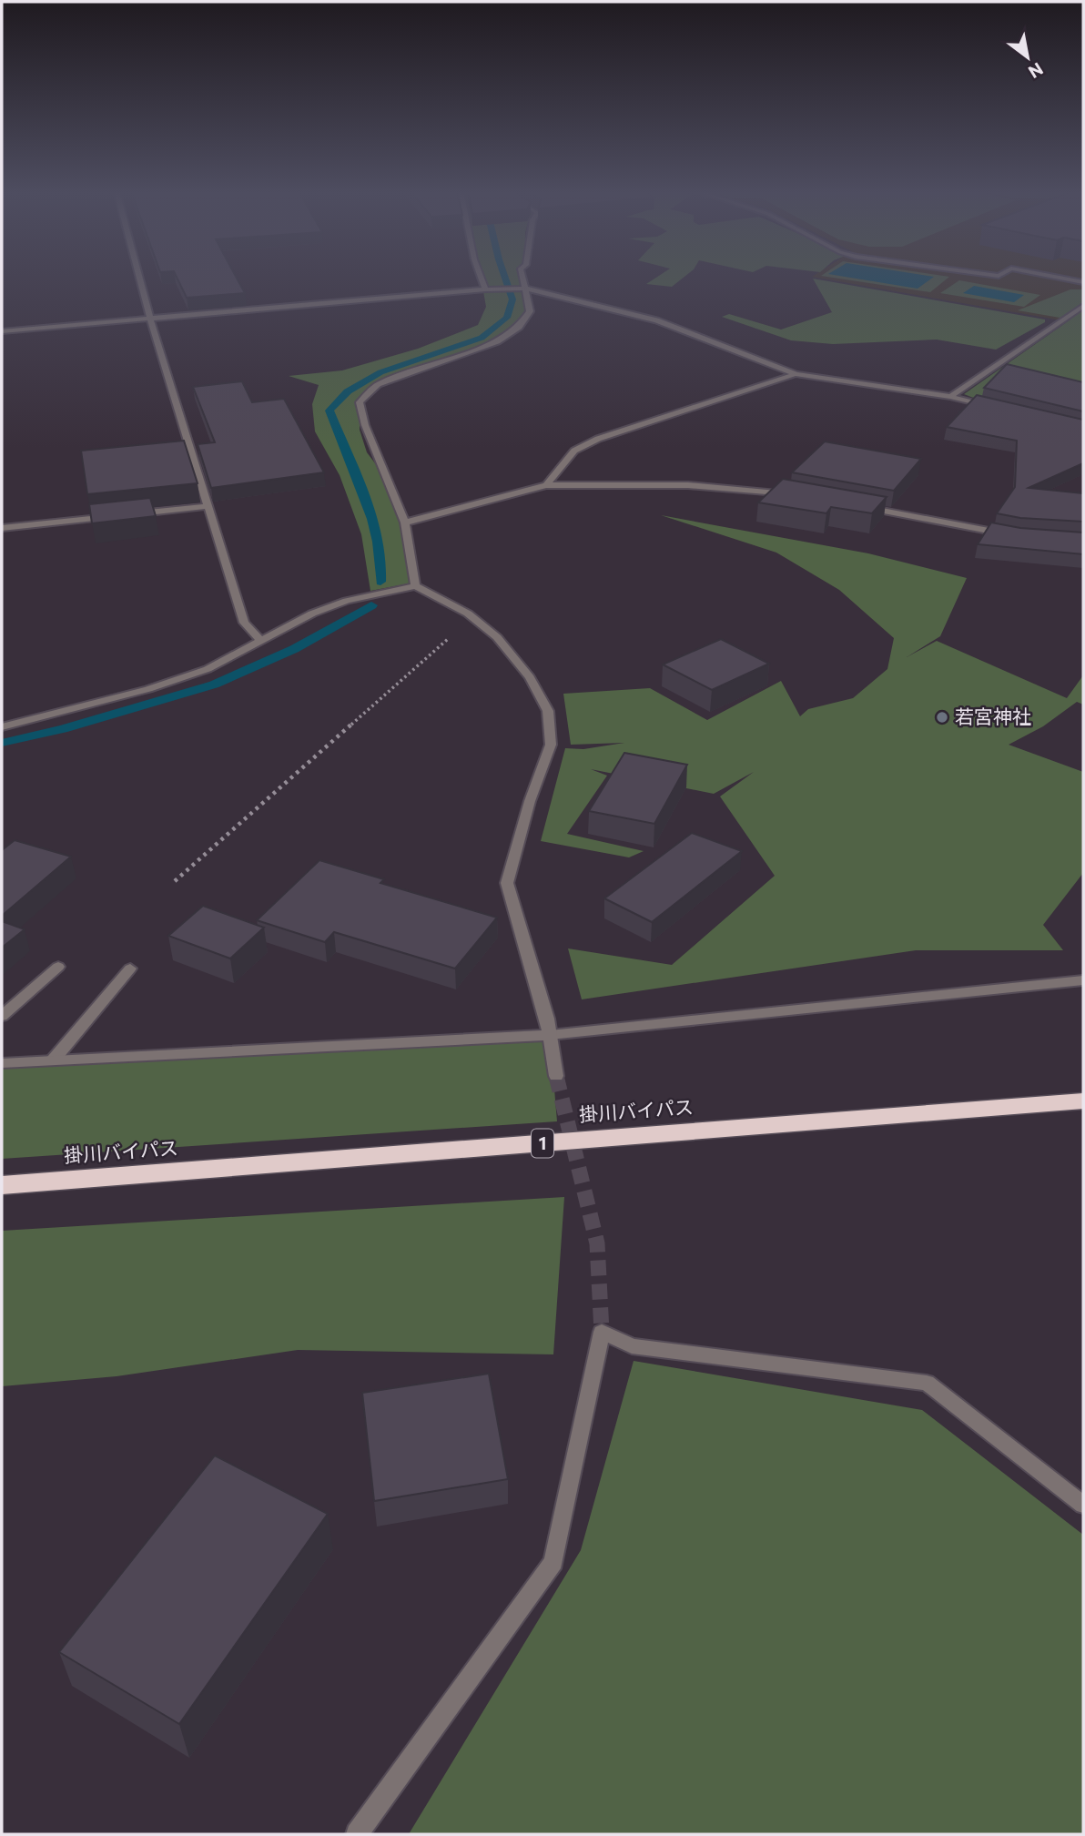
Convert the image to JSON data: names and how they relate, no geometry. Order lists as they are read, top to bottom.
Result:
{
  "streets": {
    "highway": ["掛川バイパス", "1"]
  },
  "places": ["若宮神社"],
  "north": "bottom right"
}
